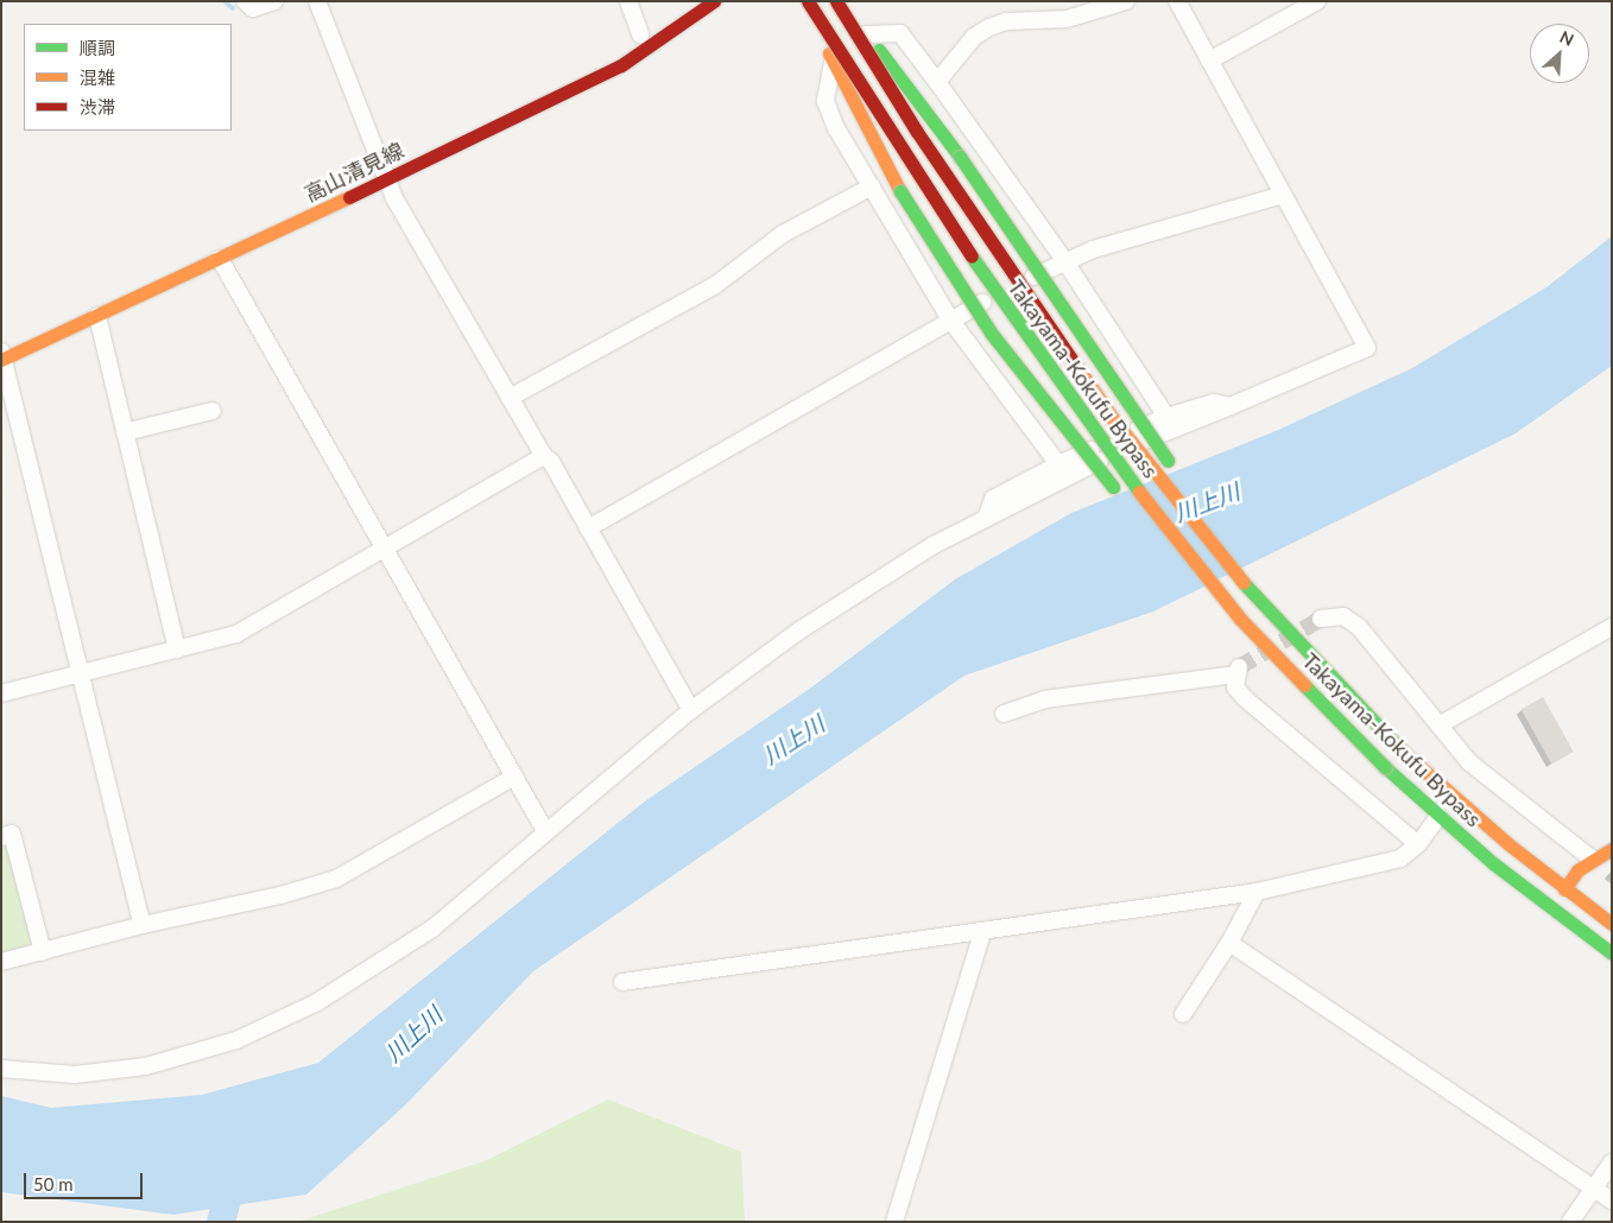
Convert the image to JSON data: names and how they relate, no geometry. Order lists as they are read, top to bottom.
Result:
{
  "streets": {
    "main road": ["高山清見線", "Takayama-Kokufu Bypass"]
  },
  "water": ["川上川"],
  "legend": ["順調", "混雑", "渋滞"],
  "scale_bar": "50 m",
  "north": "top right"
}
